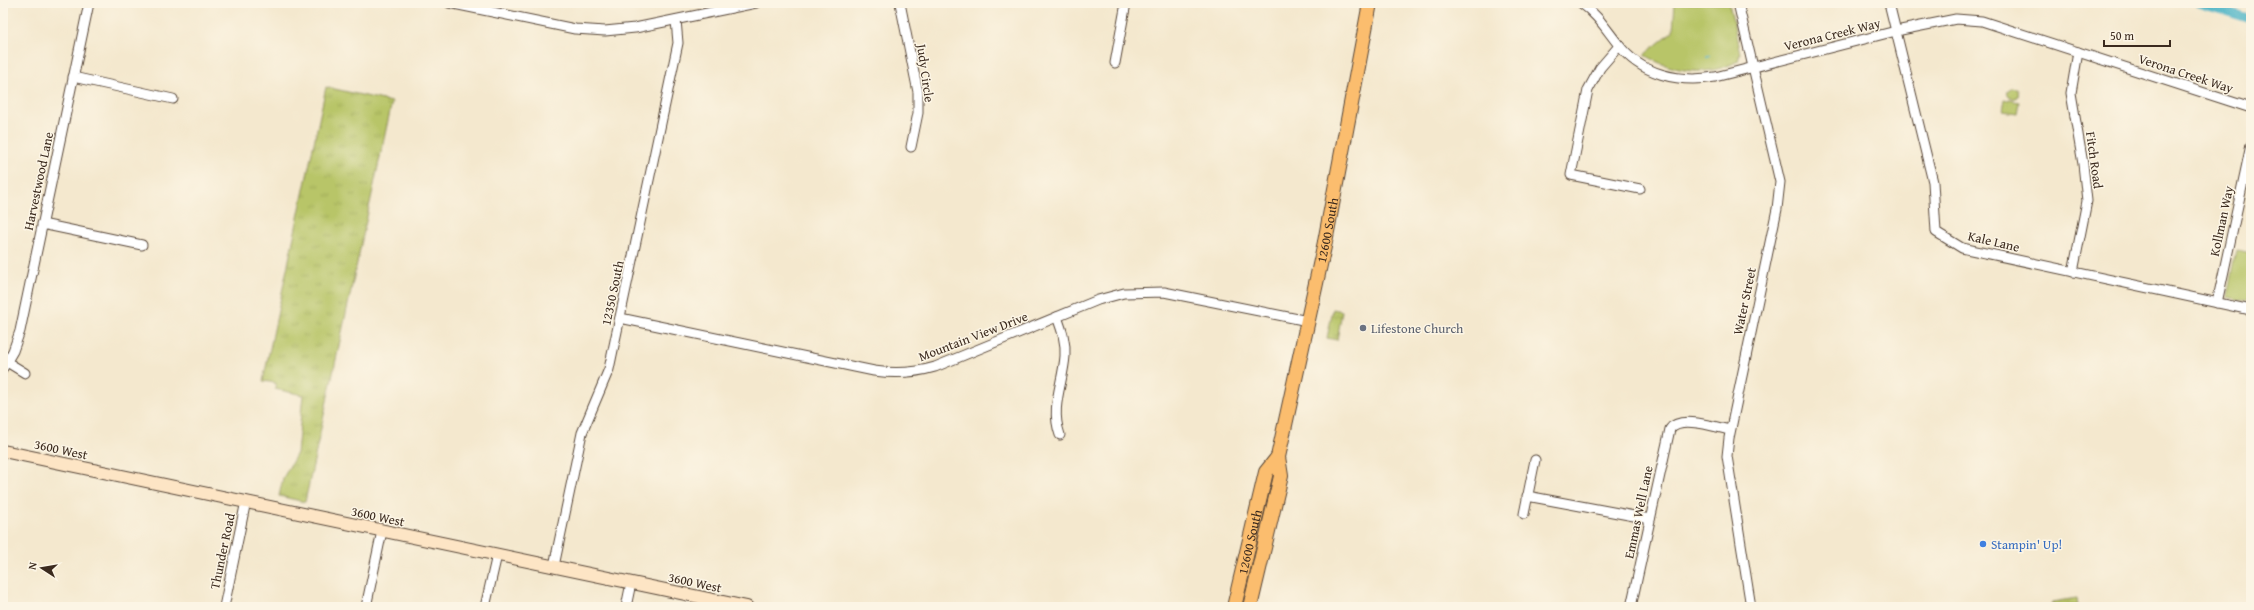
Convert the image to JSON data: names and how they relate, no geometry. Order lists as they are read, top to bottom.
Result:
{
  "streets": {
    "main road": ["12600 South", "3600 West"],
    "street": [
      "Verona Creek Way",
      "Judy Circle",
      "Fitch Road",
      "Harvestwood Lane",
      "Kollman Way",
      "Kale Lane",
      "12350 South",
      "Water Street",
      "Mountain View Drive",
      "Emmas Well Lane",
      "Thunder Road"
    ]
  },
  "crossings": [
    ["Verona Creek Way", "Fitch Road"],
    ["Verona Creek Way", "Kale Lane"],
    ["Verona Creek Way", "Water Street"],
    ["Fitch Road", "Kale Lane"],
    ["Kollman Way", "Kale Lane"],
    ["12600 South", "Mountain View Drive"],
    ["12350 South", "Mountain View Drive"],
    ["12350 South", "3600 West"],
    ["Water Street", "Emmas Well Lane"],
    ["3600 West", "Thunder Road"]
  ],
  "places": ["Lifestone Church", "Stampin' Up!"],
  "scale_bar": "50 m",
  "north": "left"
}
